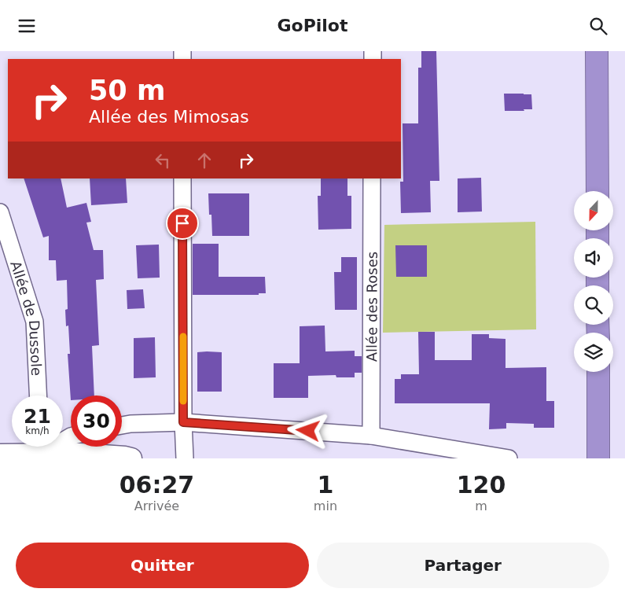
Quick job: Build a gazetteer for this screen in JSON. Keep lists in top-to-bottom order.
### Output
{
  "streets": {
    "street": ["Allée des Roses", "Allée de Dussole"]
  },
  "north": "bottom",
  "page": {
    "header": "GoPilot",
    "turn": ["50 m", "Allée des Mimosas"],
    "speed": "21 km/h",
    "limit": "30",
    "eta": [
      "06:27",
      "Arrivée",
      "1",
      "min",
      "120",
      "m"
    ],
    "buttons": ["Quitter", "Partager"]
  }
}
